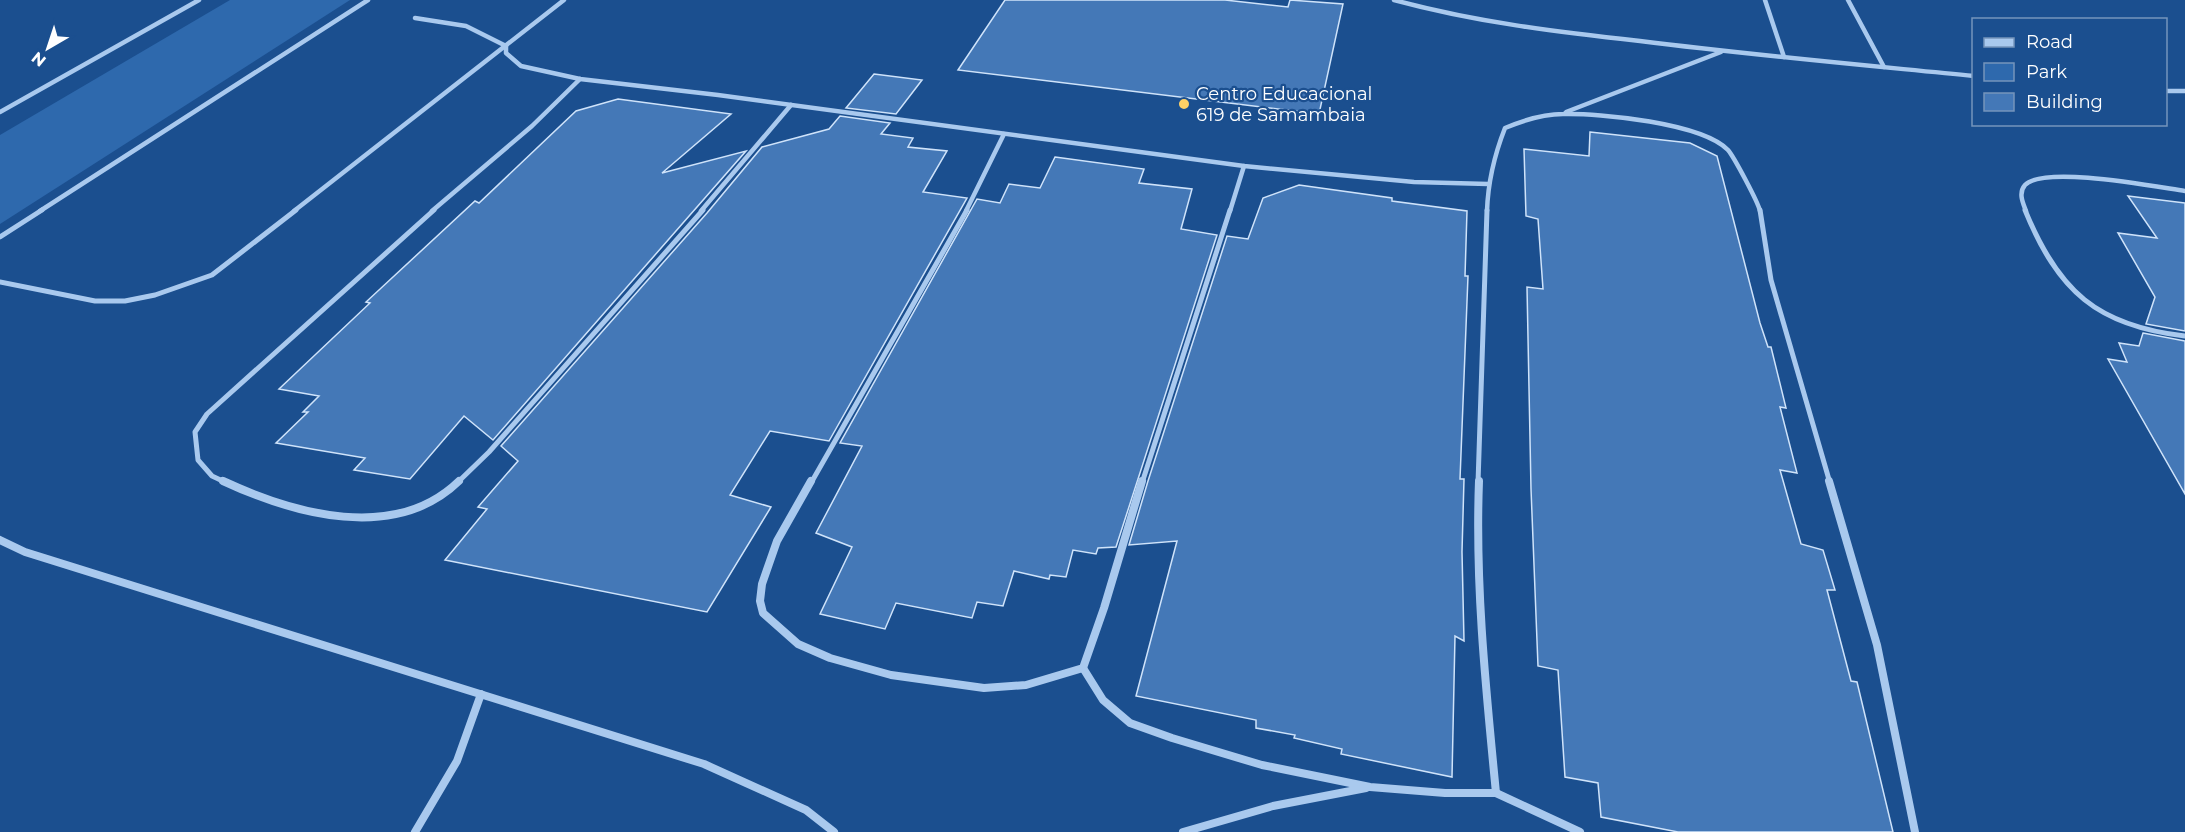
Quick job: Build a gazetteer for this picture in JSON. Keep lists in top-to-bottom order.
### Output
{
  "places": ["Centro Educacional 619 de Samambaia"],
  "legend": ["Road", "Park", "Building"],
  "north": "bottom left"
}
